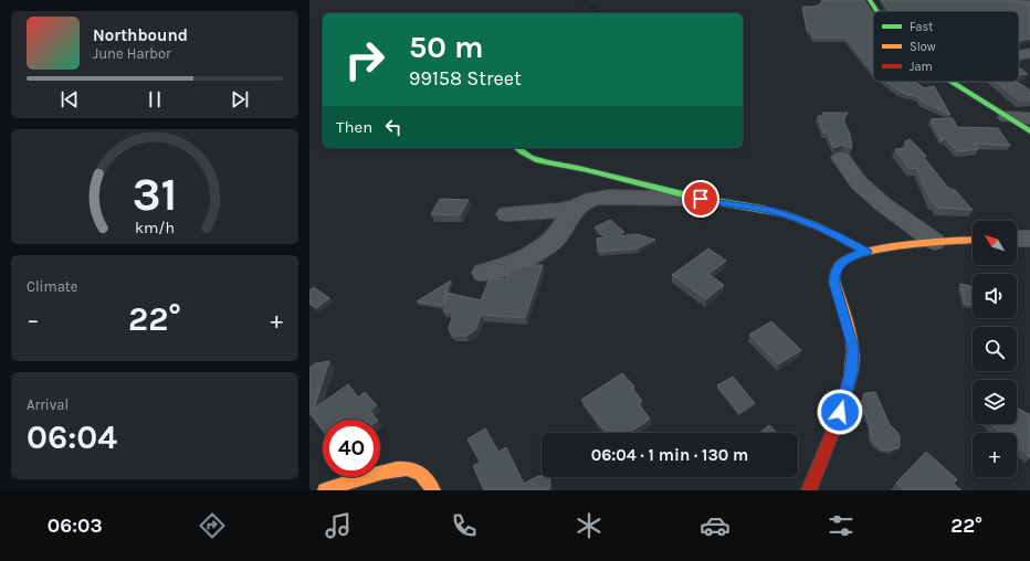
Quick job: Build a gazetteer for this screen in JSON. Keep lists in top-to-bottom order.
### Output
{
  "legend": ["Fast", "Slow", "Jam"],
  "north": "top left",
  "page": {
    "turn": ["50 m", "99158 Street"],
    "song": ["Northbound", "June Harbor"],
    "then": "Then",
    "map_buttons": "+",
    "tile": [
      "Climate",
      ["Arrival", "06:04"]
    ],
    "heat": ["−", "22°", "+"],
    "limit": "40",
    "trip": "06:04 · 1 min · 130 m",
    "tabs": ["06:03", "22°"],
    "gauge": ["31", "km/h"]
  }
}
